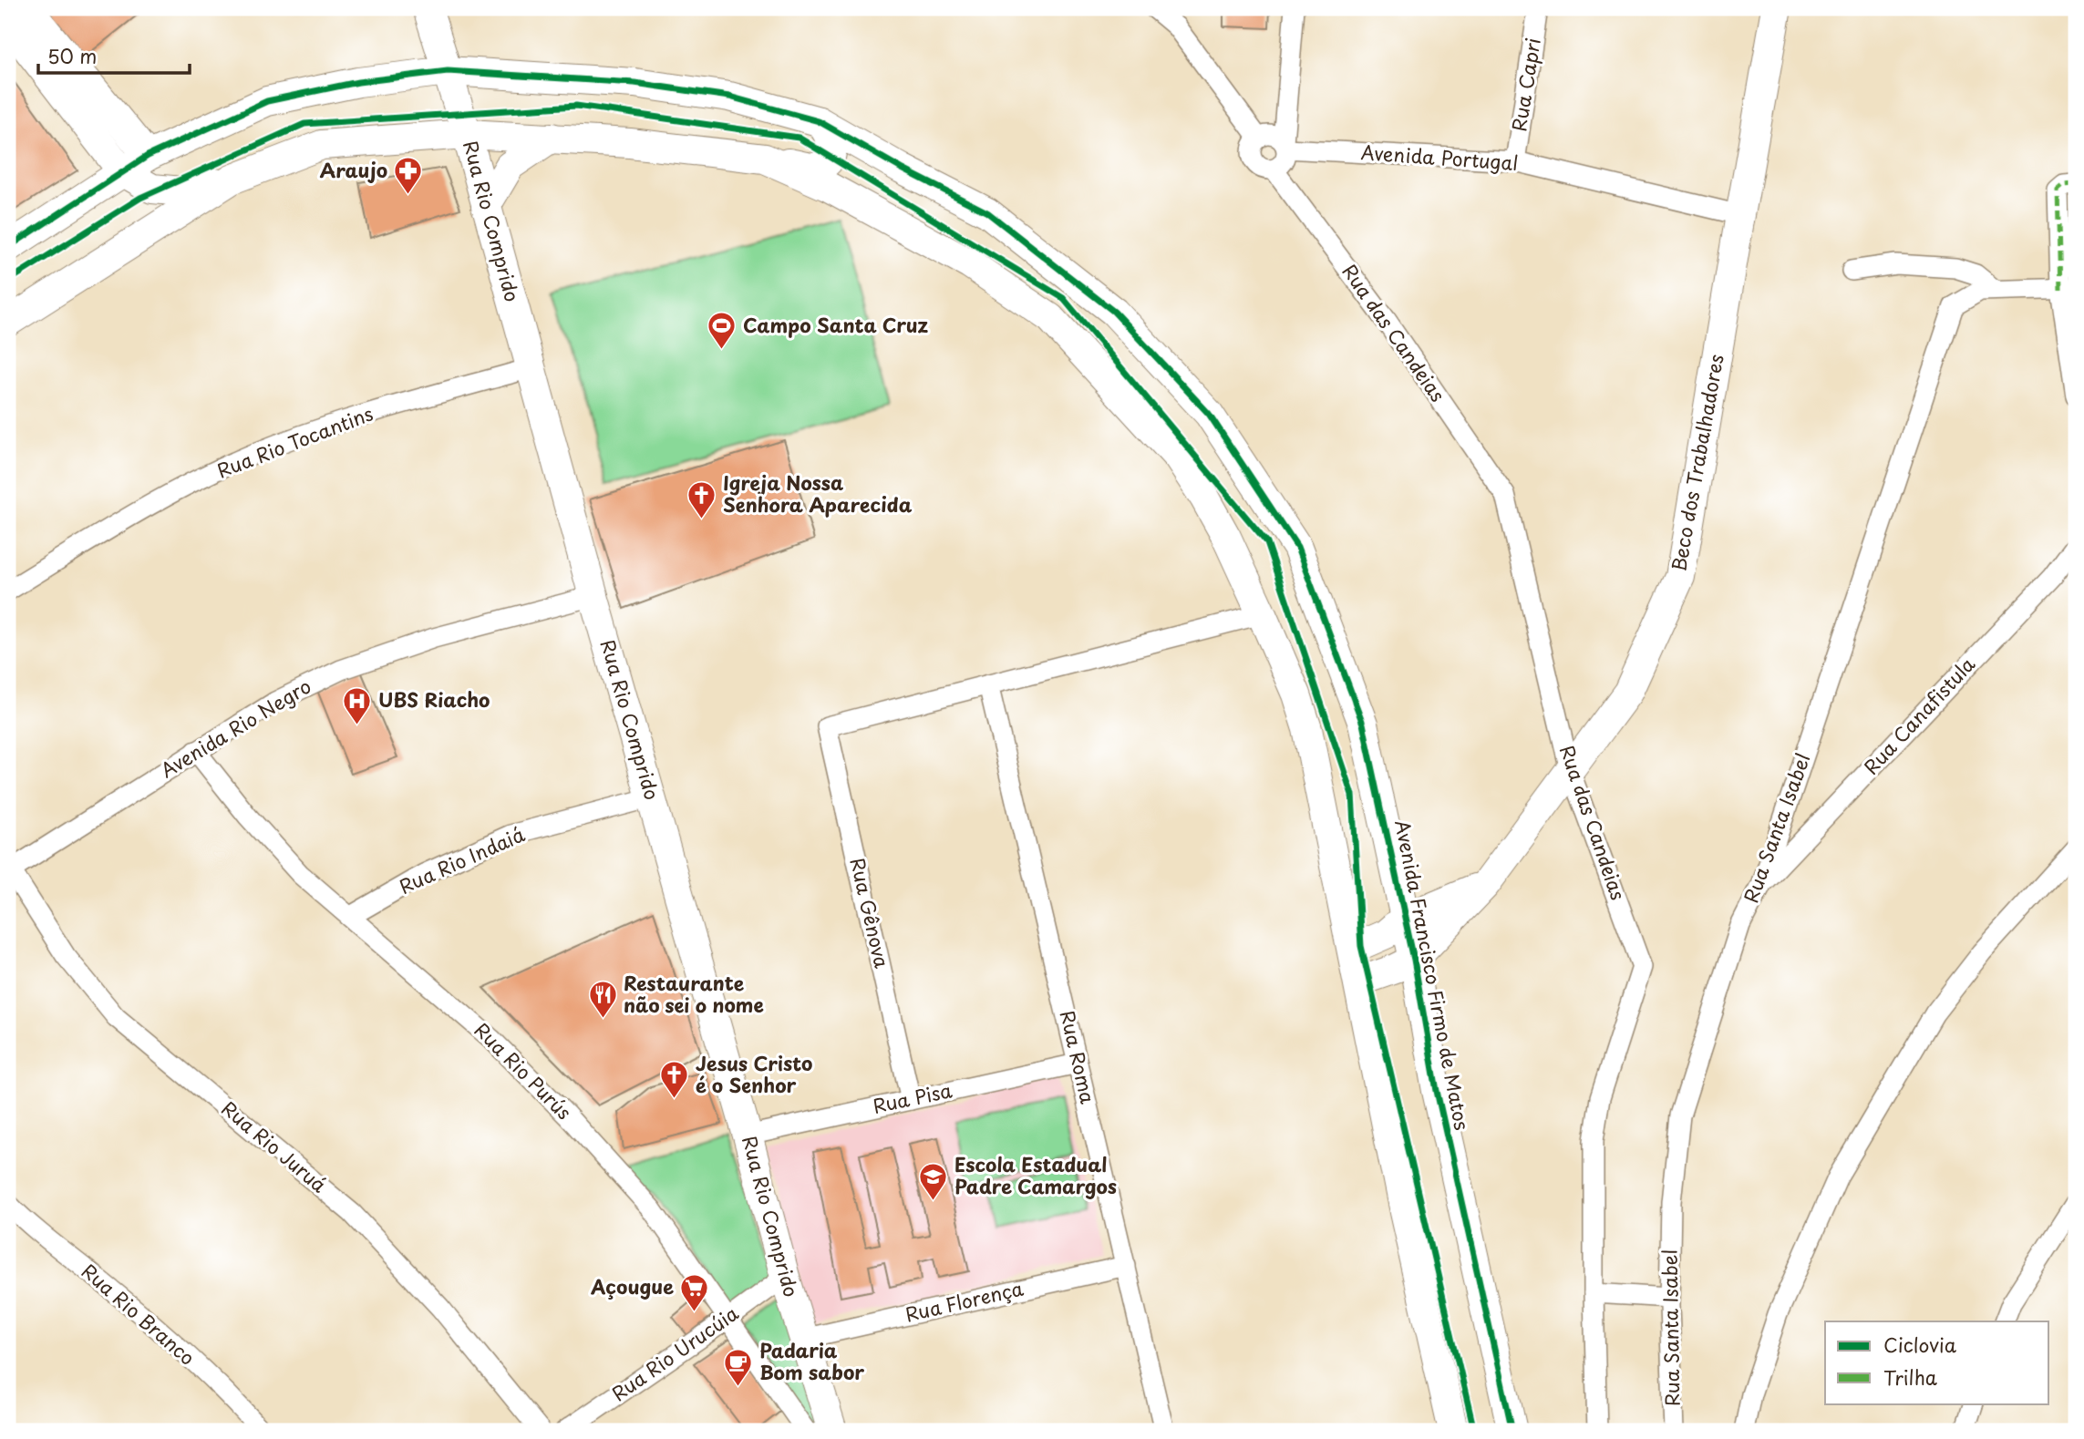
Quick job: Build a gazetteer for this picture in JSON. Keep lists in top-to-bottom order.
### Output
{
  "streets": {
    "street": [
      "Rua Capri",
      "Avenida Portugal",
      "Rua Rio Comprido",
      "Rua das Candeias",
      "Rua Rio Tocantins",
      "Beco dos Trabalhadores",
      "Rua Canafistula",
      "Avenida Rio Negro",
      "Rua Santa Isabel",
      "Rua Rio Indaiá",
      "Rua Gênova",
      "Avenida Francisco Firmo de Matos",
      "Rua Roma",
      "Rua Rio Purús",
      "Rua Pisa",
      "Rua Rio Juruá",
      "Rua Florença",
      "Rua Rio Branco",
      "Rua Rio Urucúia"
    ]
  },
  "crossings": [
    ["Rua Capri", "Avenida Portugal"],
    ["Avenida Portugal", "Rua das Candeias"],
    ["Avenida Portugal", "Beco dos Trabalhadores"],
    ["Rua Rio Comprido", "Rua Rio Tocantins"],
    ["Rua Rio Comprido", "Avenida Rio Negro"],
    ["Rua Rio Comprido", "Rua Rio Indaiá"],
    ["Rua Rio Comprido", "Avenida Francisco Firmo de Matos"],
    ["Rua Rio Comprido", "Rua Pisa"],
    ["Rua Rio Comprido", "Rua Florença"],
    ["Rua Rio Comprido", "Rua Rio Urucúia"],
    ["Rua das Candeias", "Beco dos Trabalhadores"],
    ["Beco dos Trabalhadores", "Avenida Francisco Firmo de Matos"],
    ["Rua Canafistula", "Rua Santa Isabel"],
    ["Avenida Rio Negro", "Rua Rio Purús"],
    ["Avenida Rio Negro", "Rua Rio Juruá"],
    ["Rua Rio Indaiá", "Rua Rio Purús"],
    ["Rua Gênova", "Rua Roma"],
    ["Rua Gênova", "Rua Pisa"],
    ["Rua Roma", "Rua Pisa"],
    ["Rua Roma", "Rua Florença"],
    ["Rua Rio Purús", "Rua Rio Urucúia"]
  ],
  "places": {
    "pharmacy": ["Araujo"],
    "sports": ["Campo Santa Cruz"],
    "church": ["Igreja Nossa Senhora Aparecida", "Jesus Cristo é o Senhor"],
    "hospital": ["UBS Riacho"],
    "restaurant": ["Restaurante não sei o nome"],
    "school or university": ["Escola Estadual Padre Camargos"],
    "supermarket": ["Açougue"],
    "cafe": ["Padaria Bom sabor"]
  },
  "legend": ["Ciclovia", "Trilha"],
  "scale_bar": "50 m"
}
